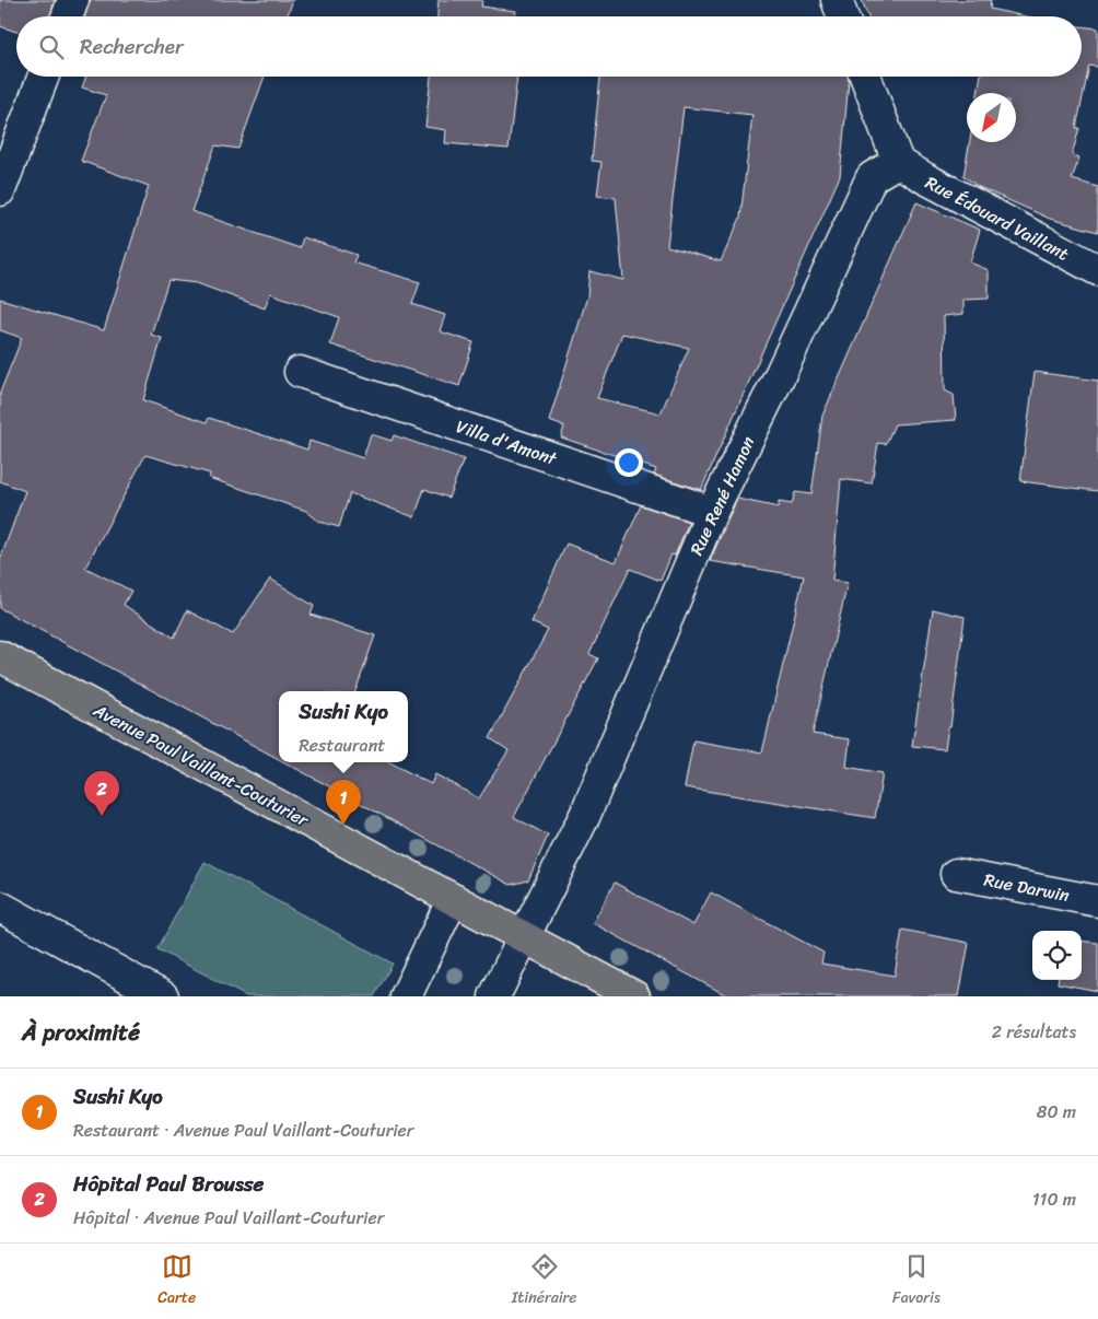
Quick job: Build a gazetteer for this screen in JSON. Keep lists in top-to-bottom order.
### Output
{
  "streets": {
    "main road": ["Avenue Paul Vaillant-Couturier"],
    "street": [
      "Rue Édouard Vaillant",
      "Villa d'Amont",
      "Rue René Hamon",
      "Rue Darwin"
    ]
  },
  "crossings": [
    ["Rue Édouard Vaillant", "Rue René Hamon"],
    ["Villa d'Amont", "Rue René Hamon"],
    ["Rue René Hamon", "Avenue Paul Vaillant-Couturier"]
  ],
  "north": "bottom left",
  "page": {
    "search": "Rechercher",
    "popup": ["Sushi Kyo", "Restaurant"],
    "pins": ["2", "1"],
    "heading": ["À proximité", "2 résultats"],
    "list": [
      {
        "mark": "1",
        "name": "Sushi Kyo",
        "note": "Restaurant · Avenue Paul Vaillant-Couturier",
        "value": "80 m"
      },
      {
        "mark": "2",
        "name": "Hôpital Paul Brousse",
        "note": "Hôpital · Avenue Paul Vaillant-Couturier",
        "value": "110 m"
      }
    ],
    "nav": ["Carte", "Itinéraire", "Favoris"]
  }
}
